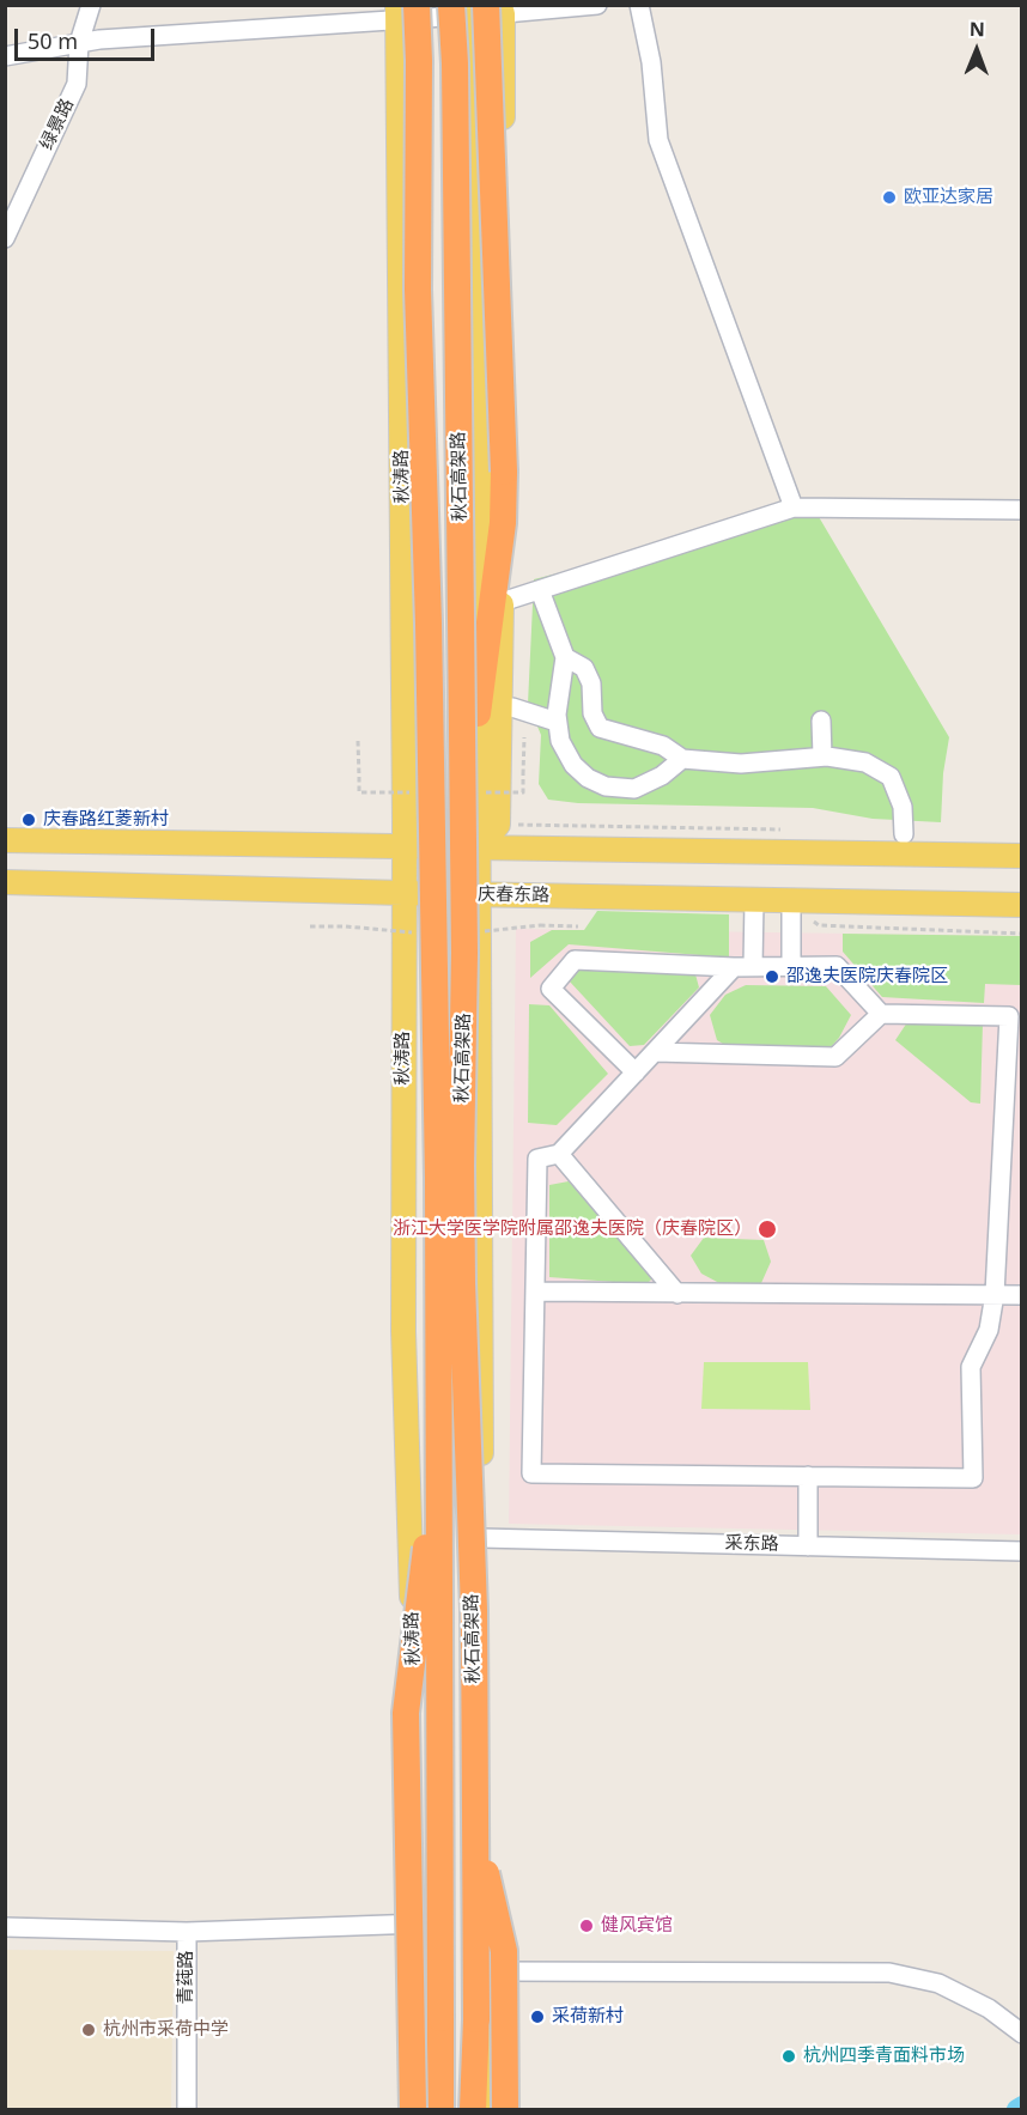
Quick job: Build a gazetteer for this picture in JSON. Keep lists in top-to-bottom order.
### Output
{
  "streets": {
    "highway": ["秋石高架路"],
    "main road": ["秋涛路", "庆春东路"],
    "street": ["绿景路", "采东路", "青莼路"]
  },
  "crossings": [
    ["秋涛路", "秋石高架路"],
    ["秋涛路", "庆春东路"]
  ],
  "places": [
    "欧亚达家居",
    "庆春路红菱新村",
    "邵逸夫医院庆春院区",
    "浙江大学医学院附属邵逸夫医院（庆春院区）",
    "健风宾馆",
    "采荷新村",
    "杭州市采荷中学",
    "杭州四季青面料市场"
  ],
  "scale_bar": "50 m",
  "north": "top"
}
